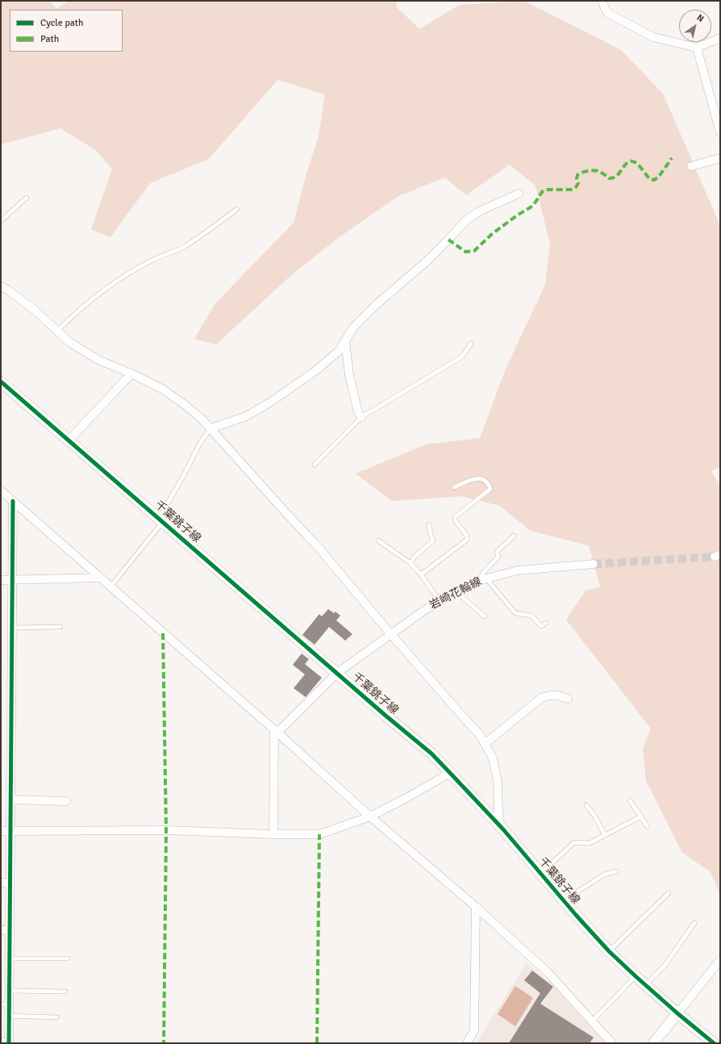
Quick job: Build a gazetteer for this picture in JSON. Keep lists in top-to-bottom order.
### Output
{
  "streets": {
    "street": ["千葉銚子線", "岩崎花輪線"]
  },
  "crossings": [
    ["千葉銚子線", "岩崎花輪線"]
  ],
  "legend": ["Cycle path", "Path"],
  "north": "top right"
}
